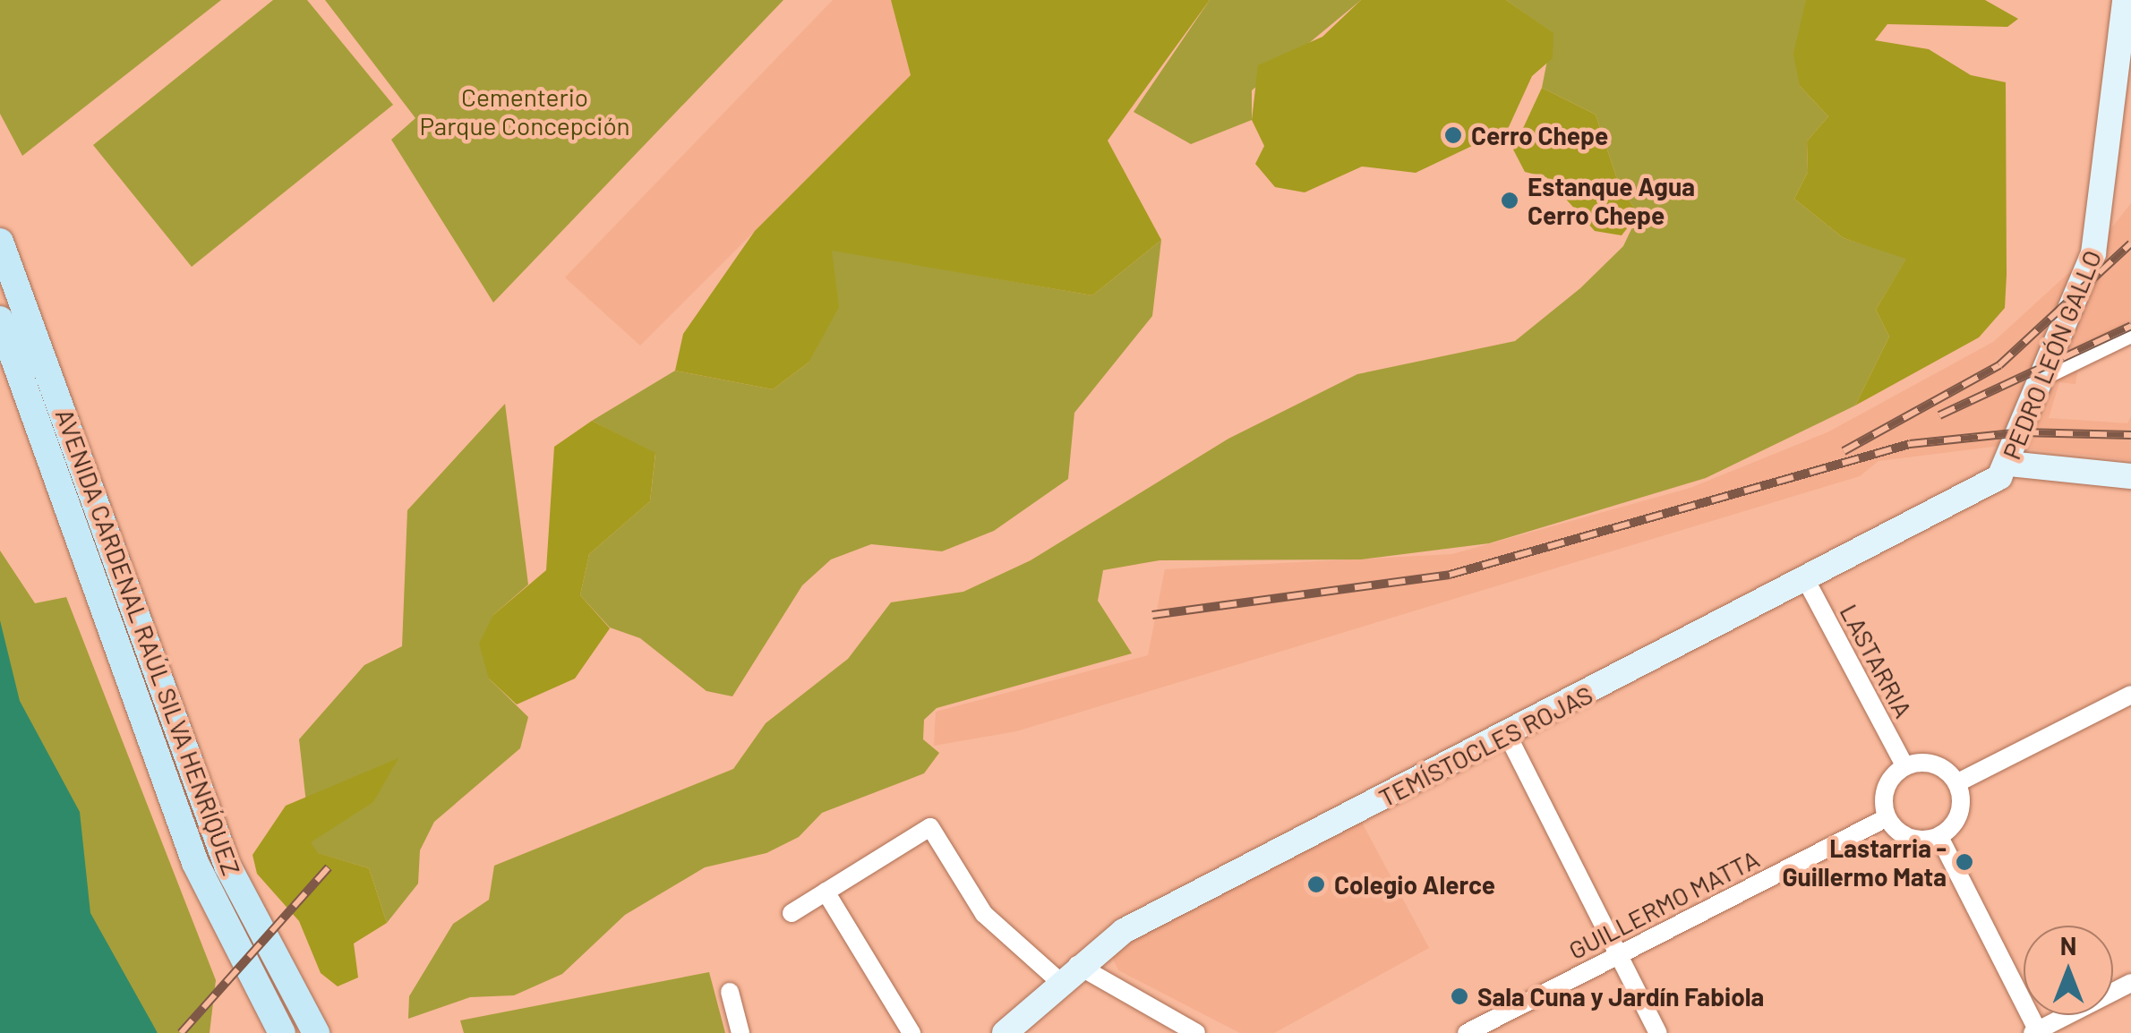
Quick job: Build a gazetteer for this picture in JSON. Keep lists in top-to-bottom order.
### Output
{
  "streets": {
    "main road": ["AVENIDA CARDENAL RAÚL SILVA HENRÍQUEZ"],
    "street": [
      "PEDRO LEÓN GALLO",
      "LASTARRIA",
      "TEMÍSTOCLES ROJAS",
      "GUILLERMO MATTA"
    ]
  },
  "crossings": [
    ["PEDRO LEÓN GALLO", "TEMÍSTOCLES ROJAS"],
    ["LASTARRIA", "TEMÍSTOCLES ROJAS"]
  ],
  "parks": ["Cementerio Parque Concepción"],
  "places": [
    "Cerro Chepe",
    "Estanque Agua Cerro Chepe",
    "Lastarria - Guillermo Mata",
    "Colegio Alerce",
    "Sala Cuna y Jardín Fabiola"
  ],
  "north": "top"
}
